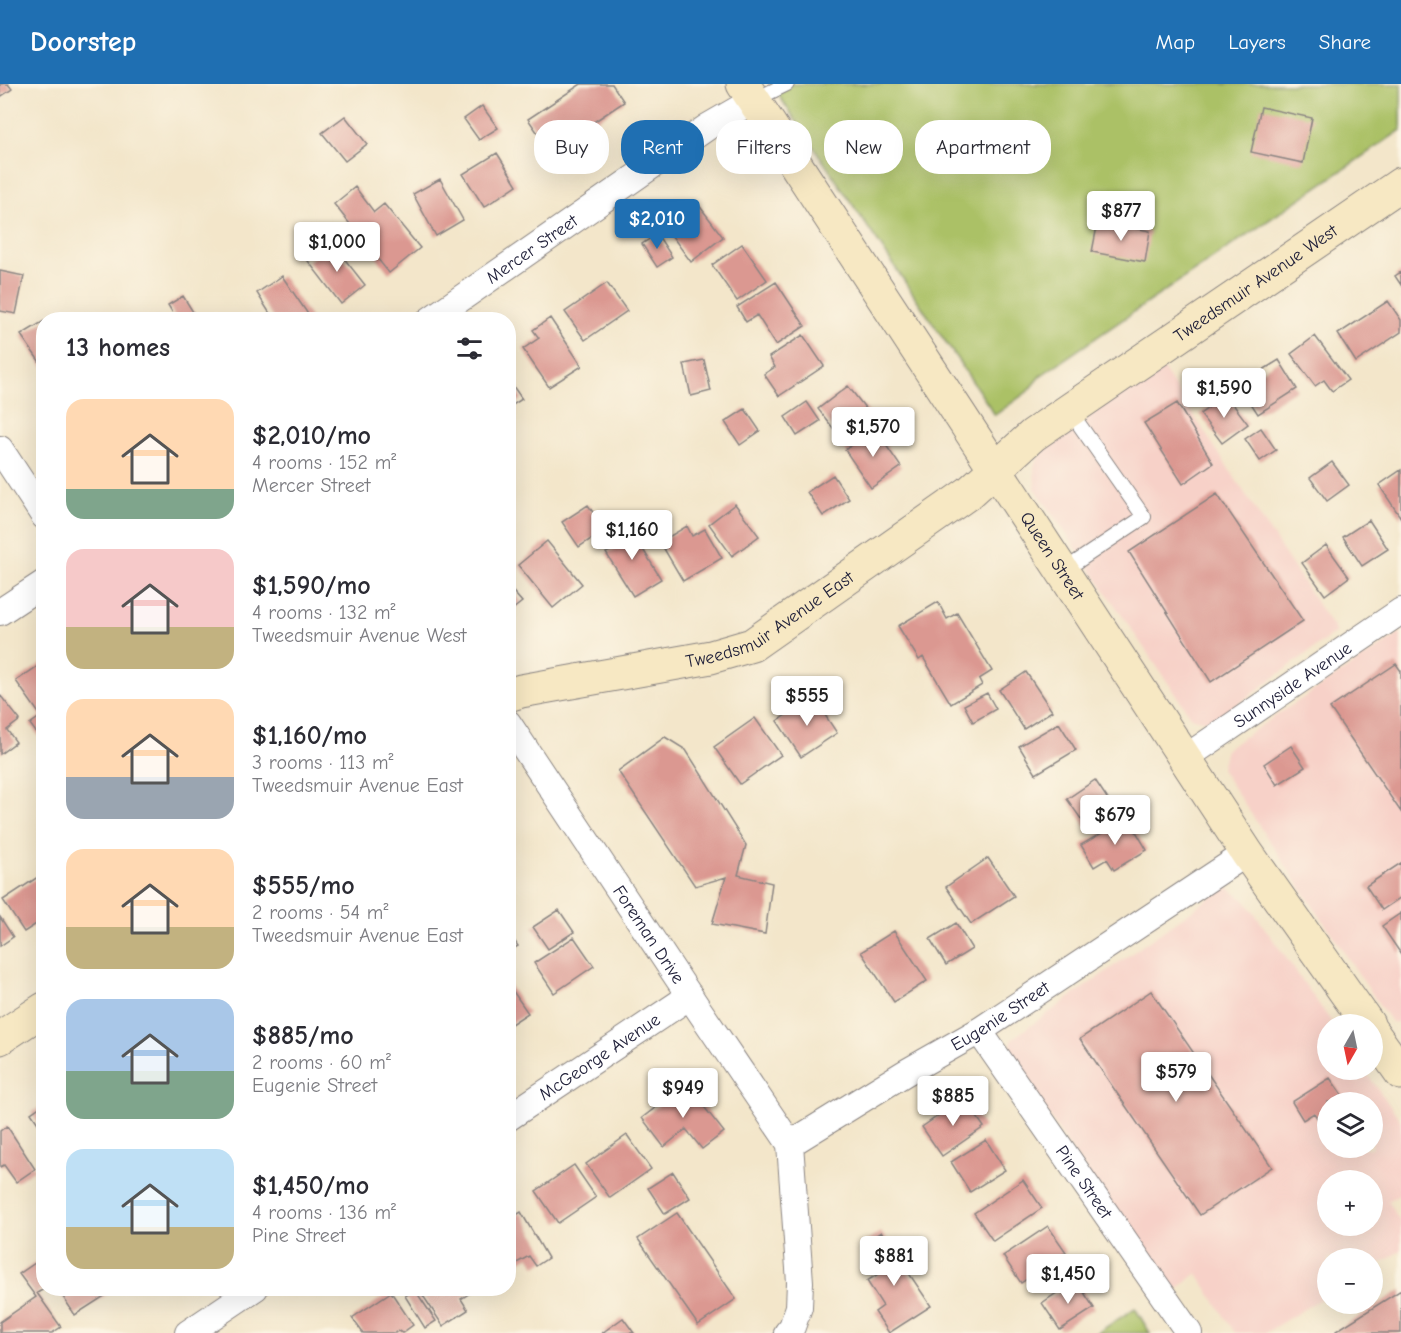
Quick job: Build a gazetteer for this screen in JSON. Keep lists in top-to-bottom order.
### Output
{
  "streets": {
    "main road": ["Tweedsmuir Avenue West", "Queen Street", "Tweedsmuir Avenue East"],
    "street": [
      "Mercer Street",
      "Sunnyside Avenue",
      "Foreman Drive",
      "Eugenie Street",
      "McGeorge Avenue",
      "Pine Street"
    ]
  },
  "crossings": [
    ["Mercer Street", "Queen Street"],
    ["Tweedsmuir Avenue West", "Queen Street"],
    ["Tweedsmuir Avenue West", "Tweedsmuir Avenue East"],
    ["Queen Street", "Tweedsmuir Avenue East"],
    ["Queen Street", "Sunnyside Avenue"],
    ["Queen Street", "Eugenie Street"],
    ["Foreman Drive", "Eugenie Street"],
    ["Foreman Drive", "McGeorge Avenue"],
    ["Eugenie Street", "Pine Street"]
  ],
  "north": "bottom",
  "page": {
    "header": "Doorstep",
    "nav": ["Map", "Layers", "Share"],
    "chip": [
      "Buy",
      "Rent",
      "Filters",
      "New",
      "Apartment"
    ],
    "price": [
      "$877",
      "$2,010",
      "$1,000",
      "$1,590",
      "$1,570",
      "$1,160",
      "$555",
      "$679",
      "$579",
      "$949",
      "$885",
      "$881",
      "$1,450"
    ],
    "heading": "13 homes",
    "list": [
      {
        "name": "$2,010/mo",
        "note": "4 rooms · 152 m² · Mercer Street"
      },
      {
        "name": "$1,590/mo",
        "note": "4 rooms · 132 m² · Tweedsmuir Avenue West"
      },
      {
        "name": "$1,160/mo",
        "note": "3 rooms · 113 m² · Tweedsmuir Avenue East"
      },
      {
        "name": "$555/mo",
        "note": "2 rooms · 54 m² · Tweedsmuir Avenue East"
      },
      {
        "name": "$885/mo",
        "note": "2 rooms · 60 m² · Eugenie Street"
      },
      {
        "name": "$1,450/mo",
        "note": "4 rooms · 136 m² · Pine Street"
      }
    ],
    "map_buttons": ["+", "−"]
  }
}
